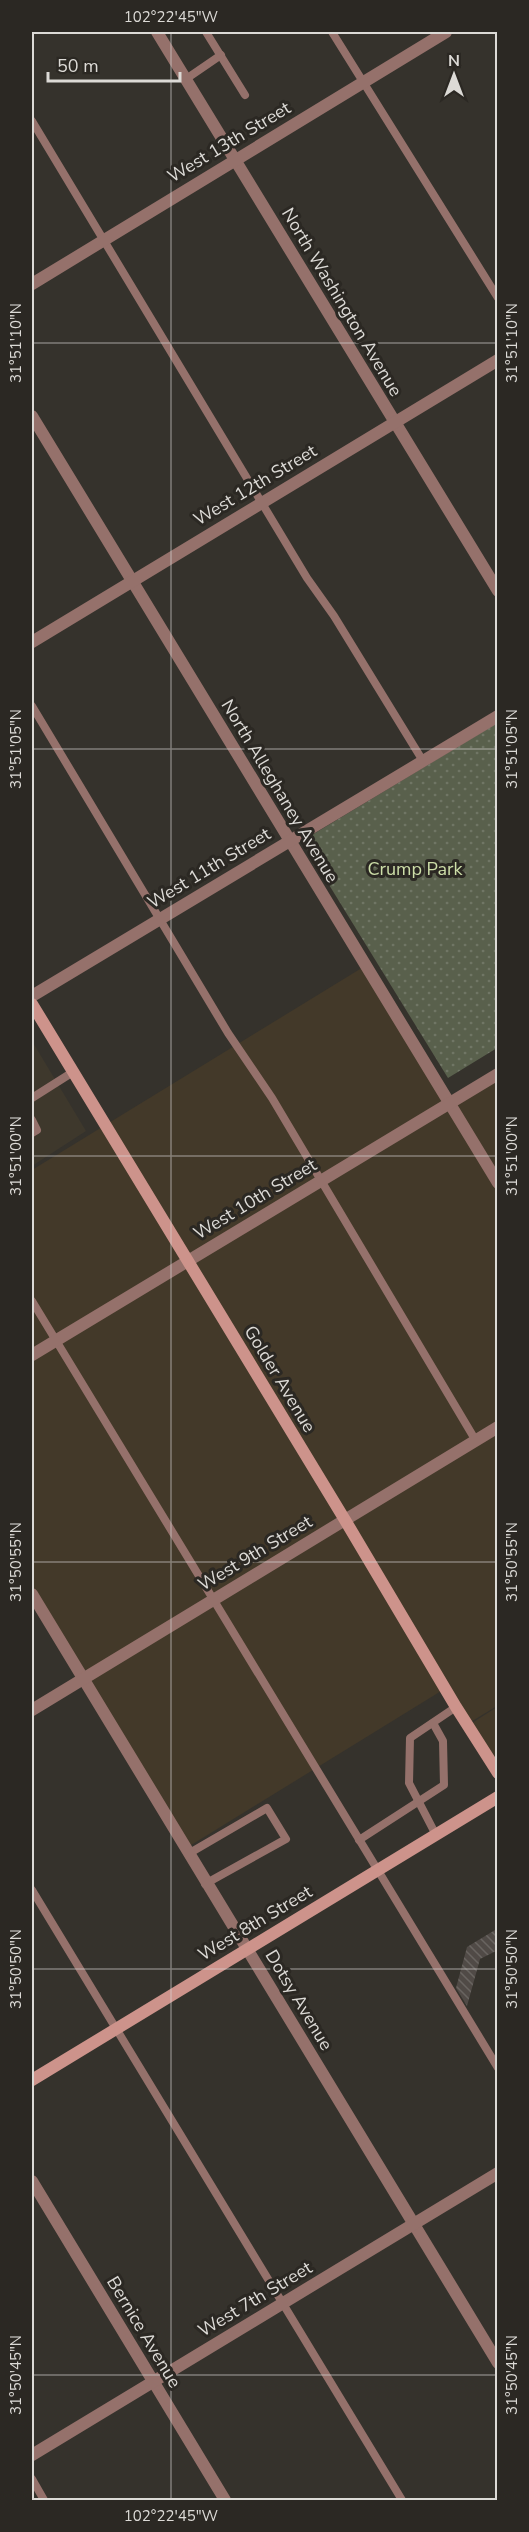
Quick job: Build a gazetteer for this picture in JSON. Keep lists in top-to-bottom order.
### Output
{
  "streets": {
    "main road": ["Golder Avenue", "West 8th Street"],
    "street": [
      "West 13th Street",
      "North Washington Avenue",
      "West 12th Street",
      "North Alleghaney Avenue",
      "West 11th Street",
      "West 10th Street",
      "West 9th Street",
      "Dotsy Avenue",
      "West 7th Street",
      "Bernice Avenue"
    ]
  },
  "crossings": [
    ["West 13th Street", "North Washington Avenue"],
    ["North Washington Avenue", "West 12th Street"],
    ["West 12th Street", "North Alleghaney Avenue"],
    ["North Alleghaney Avenue", "West 11th Street"],
    ["North Alleghaney Avenue", "West 10th Street"],
    ["West 10th Street", "Golder Avenue"],
    ["Golder Avenue", "West 9th Street"],
    ["West 9th Street", "Dotsy Avenue"],
    ["West 8th Street", "Dotsy Avenue"],
    ["Dotsy Avenue", "West 7th Street"],
    ["West 7th Street", "Bernice Avenue"]
  ],
  "parks": ["Crump Park"],
  "scale_bar": "50 m",
  "north": "top",
  "coordinates": [
    "102°22'45\"W",
    "31°51'10\"N",
    "31°51'05\"N",
    "31°51'00\"N",
    "31°50'55\"N",
    "31°50'50\"N",
    "31°50'45\"N"
  ]
}
